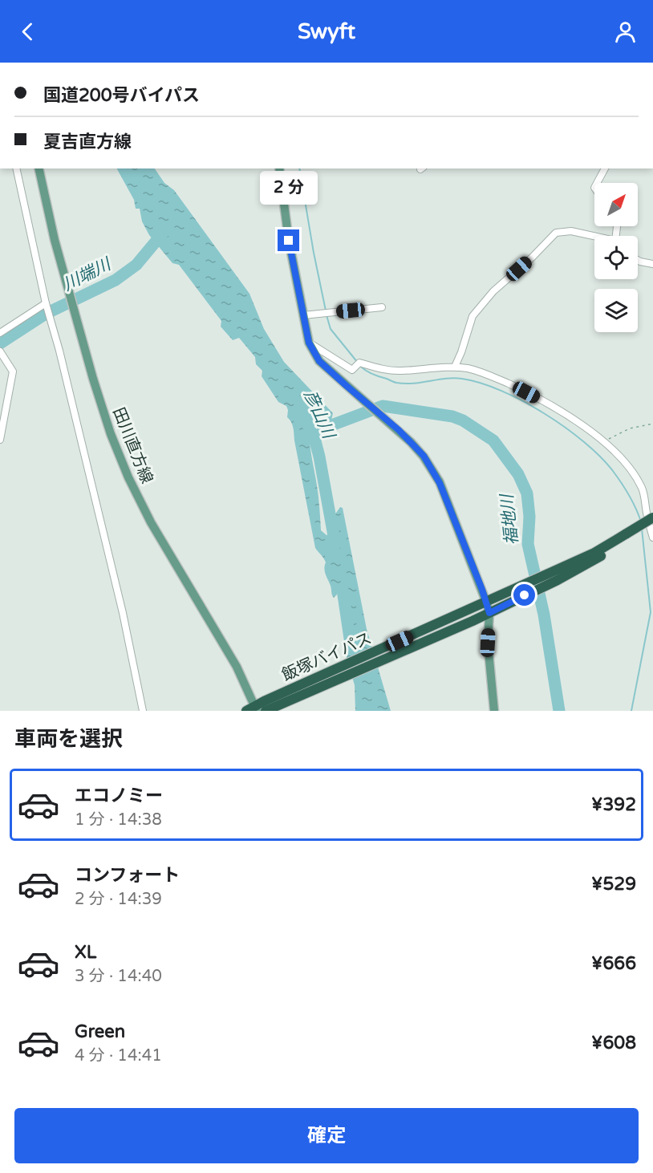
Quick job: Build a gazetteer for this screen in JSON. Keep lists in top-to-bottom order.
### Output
{
  "streets": {
    "highway": ["飯塚バイパス"],
    "main road": ["田川直方線"]
  },
  "crossings": [
    ["田川直方線", "飯塚バイパス"]
  ],
  "water": ["川端川", "彦山川", "福地川"],
  "north": "top right",
  "page": {
    "header": "Swyft",
    "banner": ["国道200号バイパス", "夏吉直方線"],
    "bubble": "2 分",
    "heading": "車両を選択",
    "list": [
      {
        "name": "エコノミー",
        "note": "1 分 · 14:38",
        "value": "¥392"
      },
      {
        "name": "コンフォート",
        "note": "2 分 · 14:39",
        "value": "¥529"
      },
      {
        "name": "XL",
        "note": "3 分 · 14:40",
        "value": "¥666"
      },
      {
        "name": "Green",
        "note": "4 分 · 14:41",
        "value": "¥608"
      }
    ],
    "buttons": "確定"
  }
}
